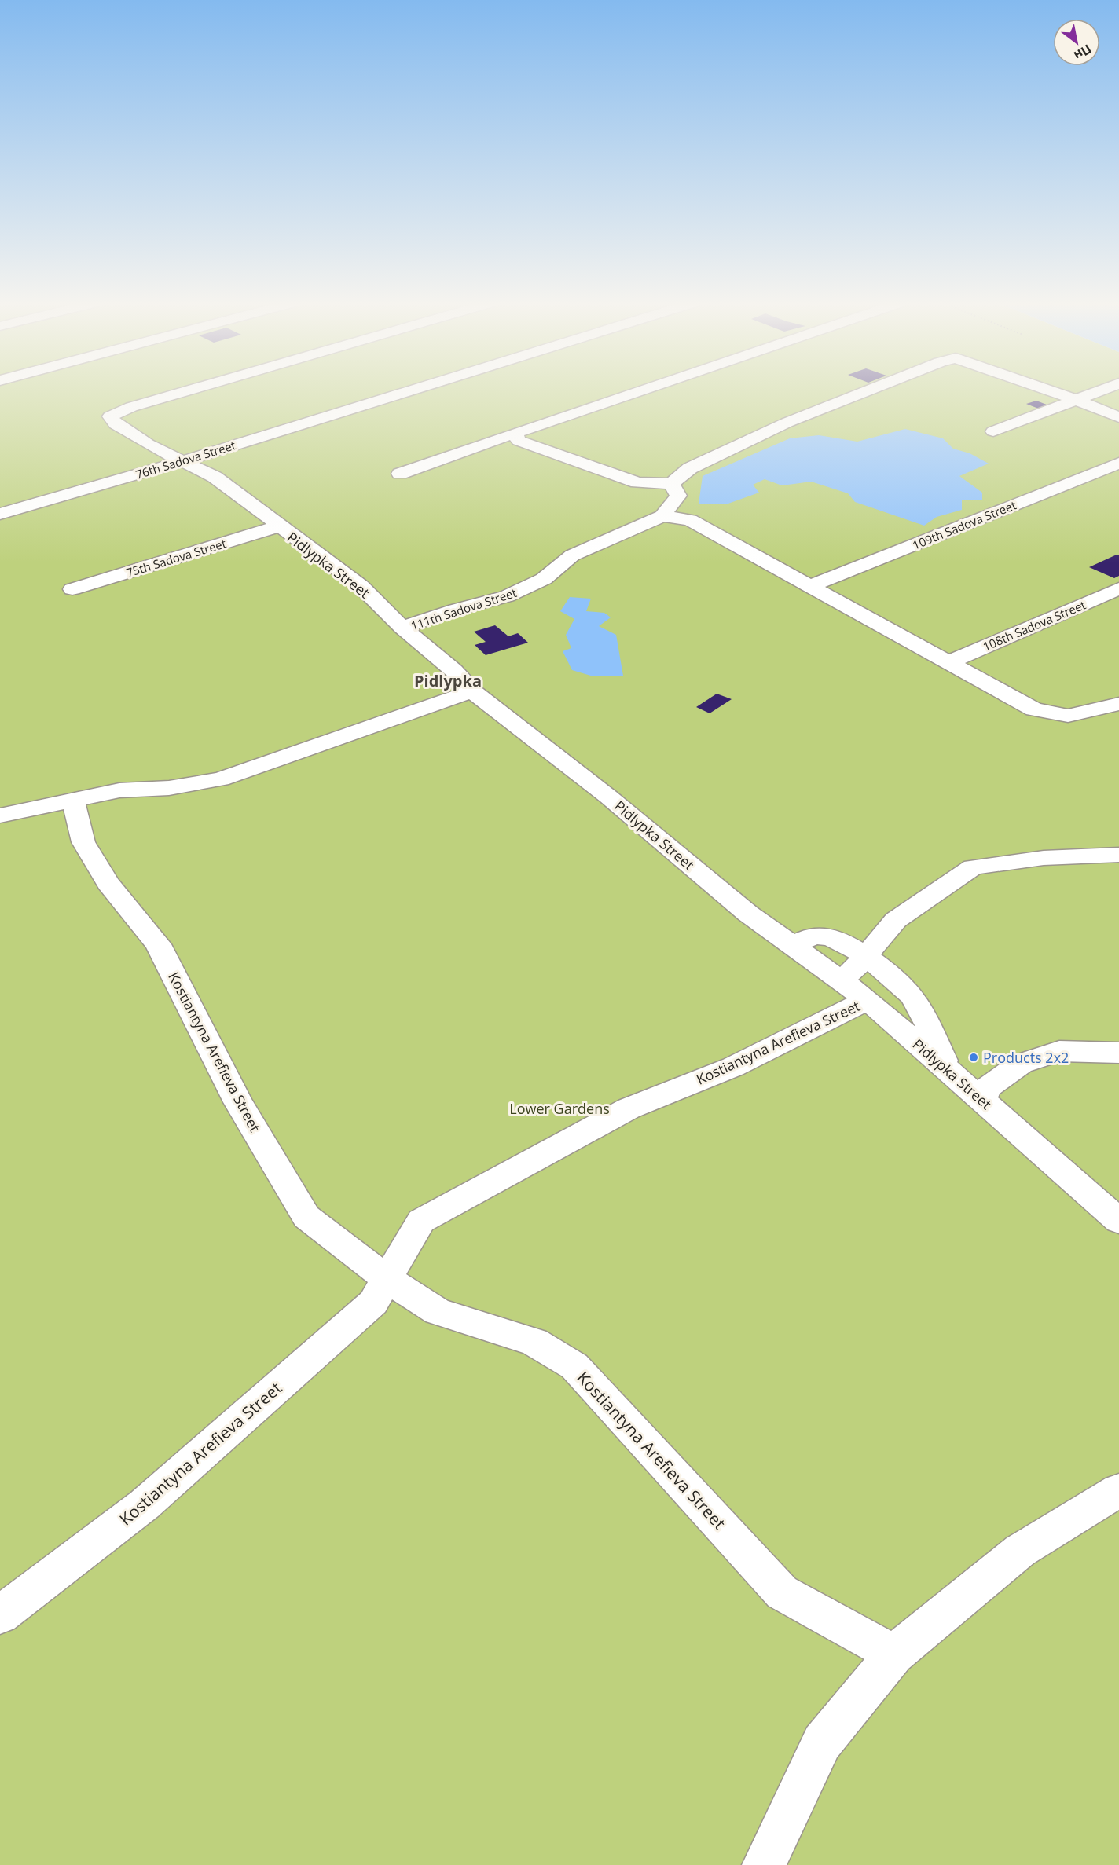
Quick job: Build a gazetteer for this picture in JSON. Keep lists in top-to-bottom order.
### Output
{
  "streets": {
    "street": [
      "76th Sadova Street",
      "109th Sadova Street",
      "75th Sadova Street",
      "Pidlypka Street",
      "111th Sadova Street",
      "108th Sadova Street",
      "Kostiantyna Arefieva Street"
    ]
  },
  "crossings": [
    ["76th Sadova Street", "Pidlypka Street"],
    ["75th Sadova Street", "Pidlypka Street"],
    ["Pidlypka Street", "111th Sadova Street"],
    ["Pidlypka Street", "Kostiantyna Arefieva Street"]
  ],
  "districts": ["Pidlypka"],
  "parks": ["Lower Gardens"],
  "places": ["Products 2x2"],
  "north": "bottom right"
}
